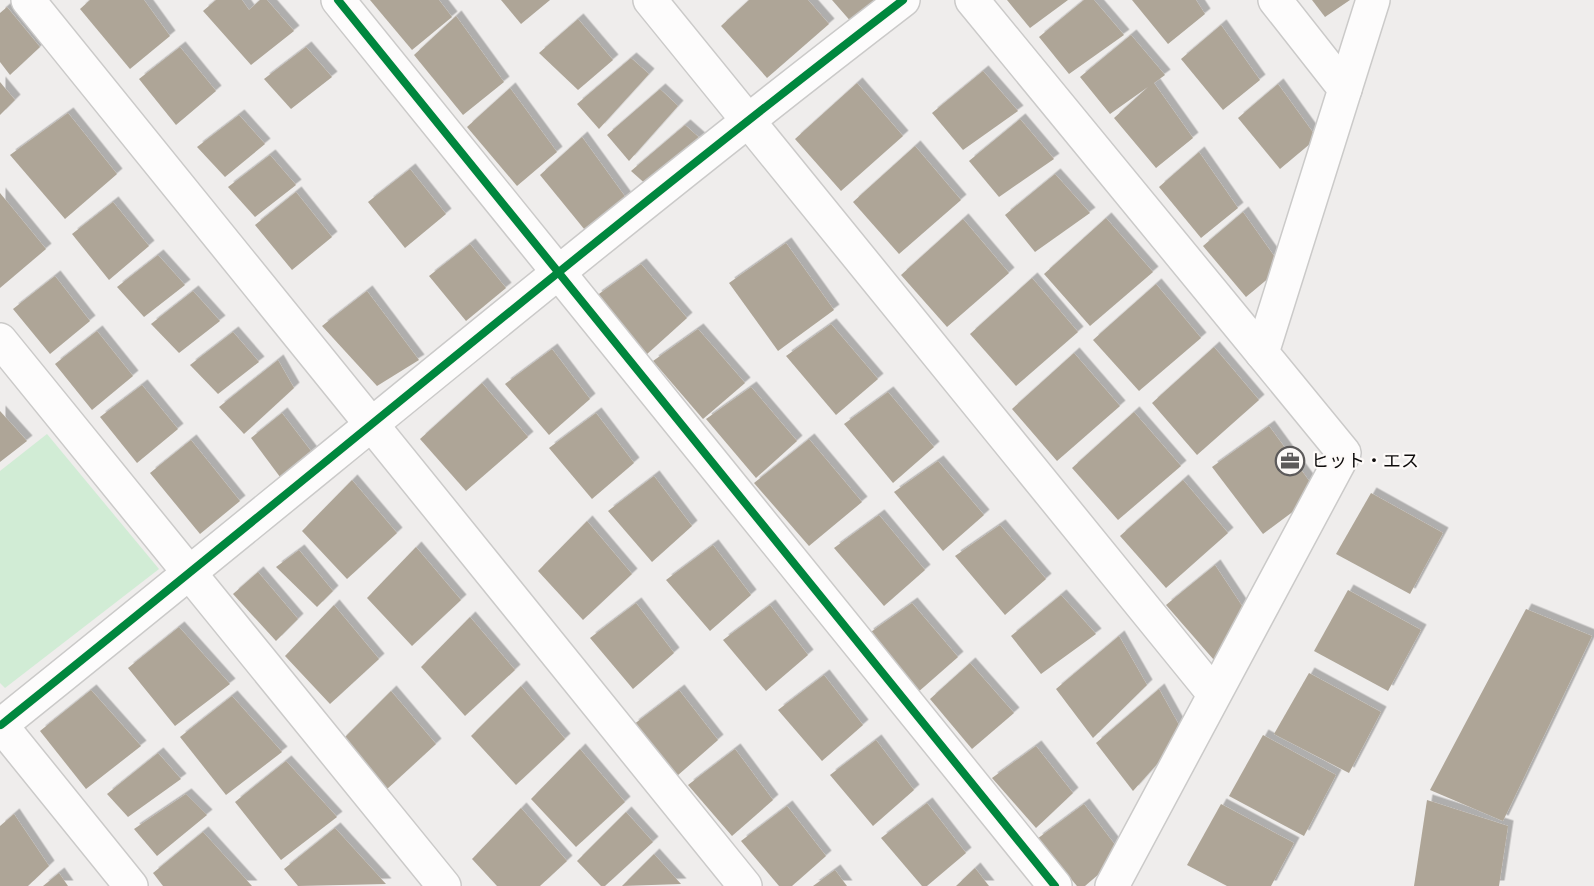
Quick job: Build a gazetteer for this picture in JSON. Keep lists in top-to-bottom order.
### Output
{
  "places": {
    "office": ["ヒット・エス"]
  }
}
